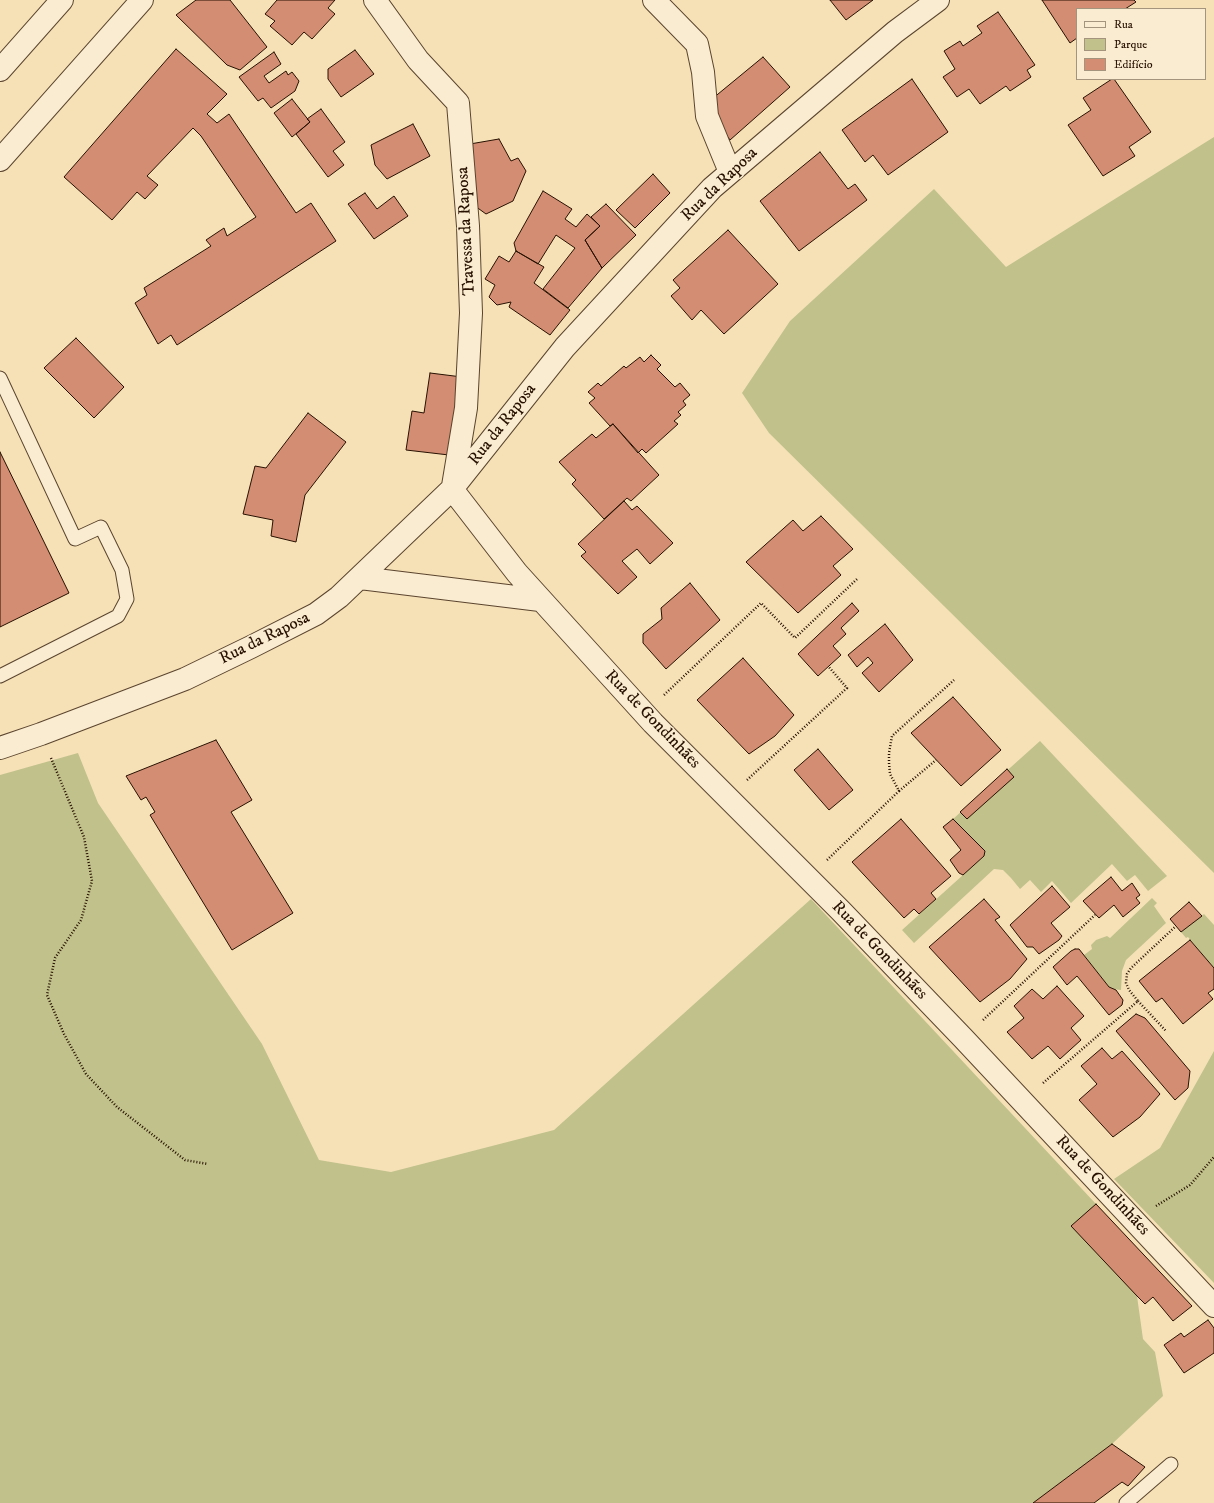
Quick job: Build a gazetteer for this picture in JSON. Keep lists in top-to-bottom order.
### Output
{
  "streets": {
    "street": ["Rua da Raposa", "Travessa da Raposa", "Rua de Gondinhães"]
  },
  "crossings": [
    ["Rua da Raposa", "Travessa da Raposa"],
    ["Rua da Raposa", "Rua de Gondinhães"],
    ["Travessa da Raposa", "Rua de Gondinhães"]
  ],
  "legend": ["Rua", "Parque", "Edifício"]
}
